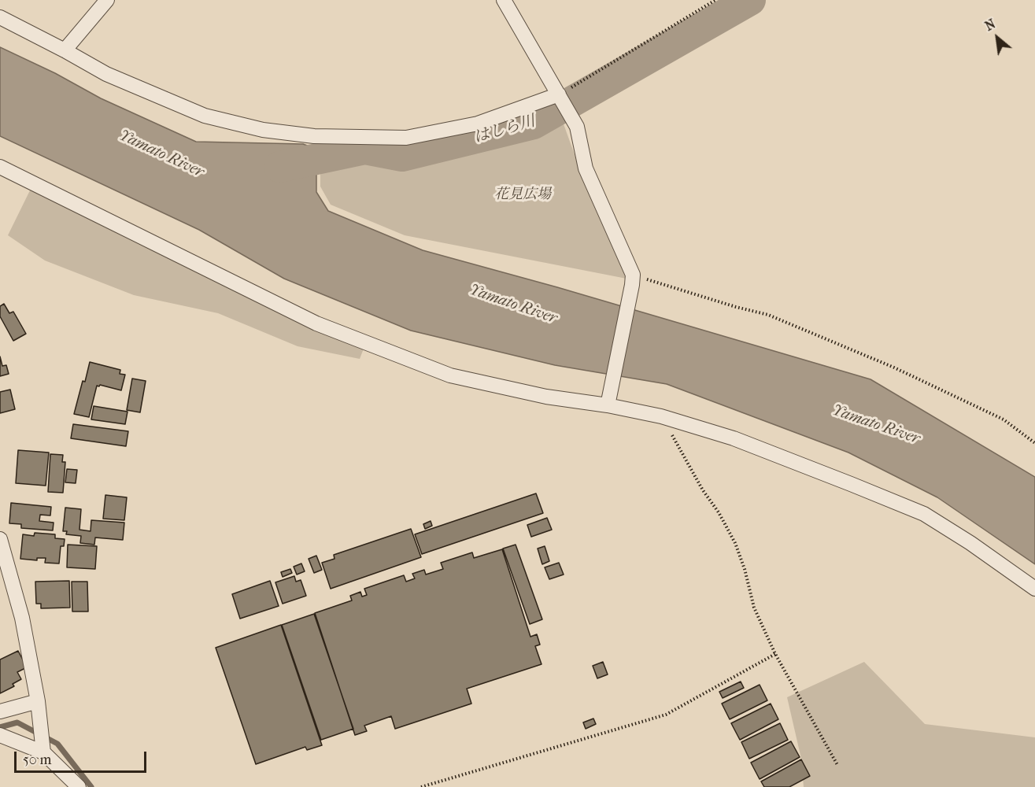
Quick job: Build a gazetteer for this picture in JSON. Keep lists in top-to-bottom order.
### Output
{
  "water": ["はしら川", "Yamato River"],
  "parks": ["花見広場"],
  "scale_bar": "50 m",
  "north": "top left"
}
